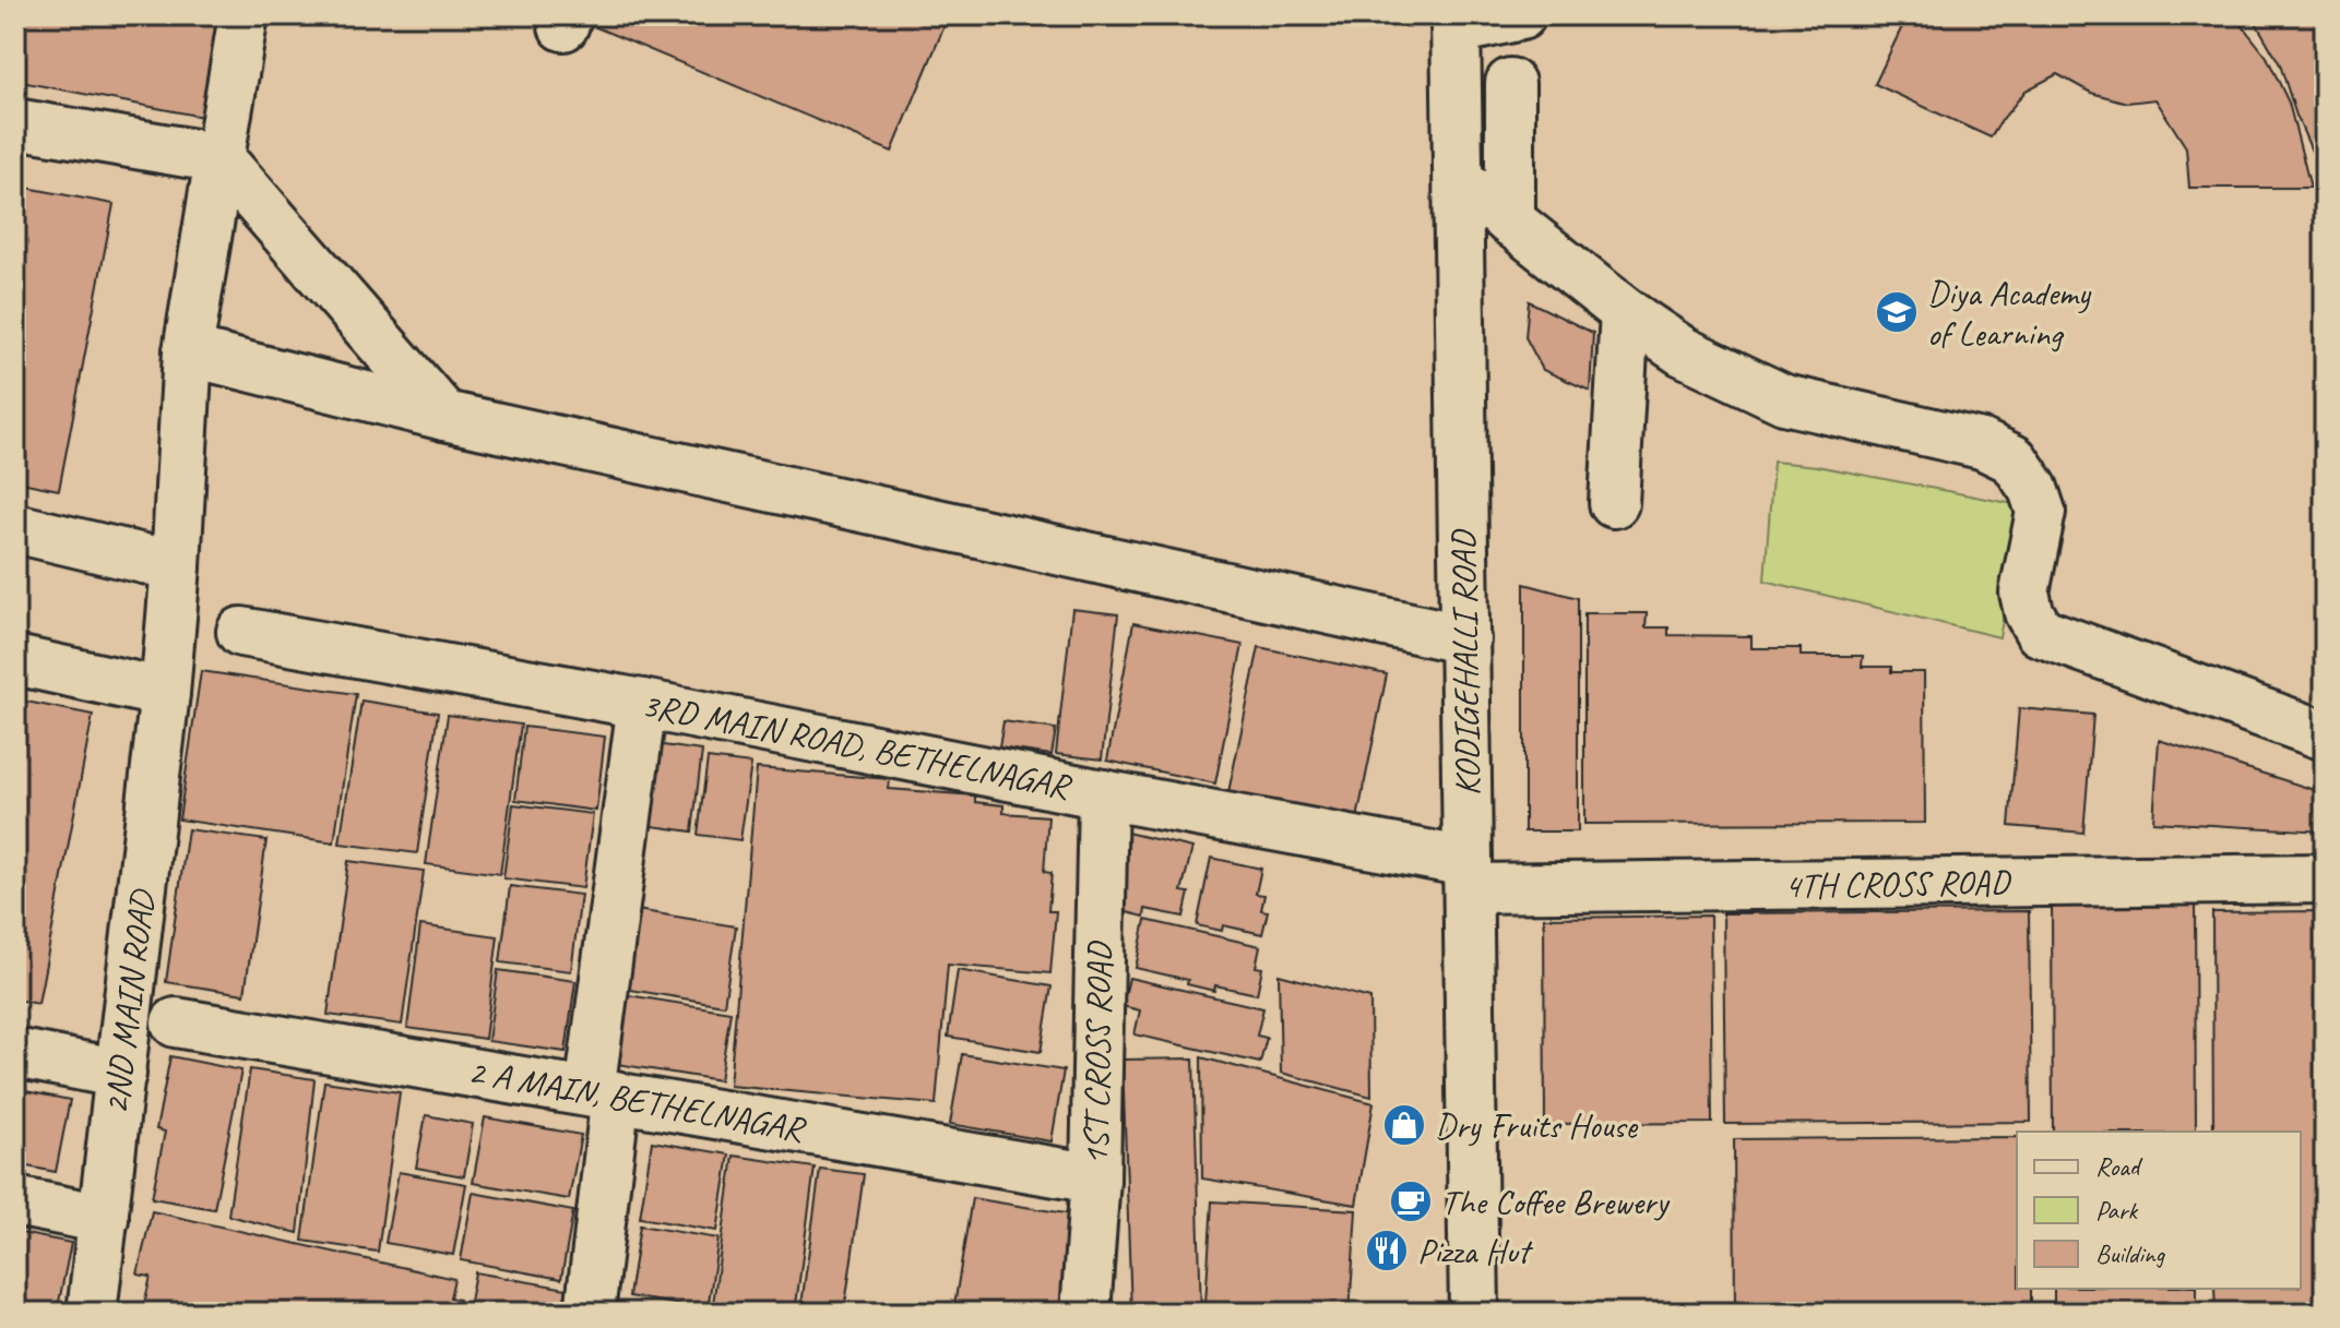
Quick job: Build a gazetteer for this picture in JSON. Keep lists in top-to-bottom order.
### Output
{
  "streets": {
    "street": [
      "KODIGEHALLI ROAD",
      "3RD MAIN ROAD, BETHELNAGAR",
      "4TH CROSS ROAD",
      "2ND MAIN ROAD",
      "1ST CROSS ROAD",
      "2 A MAIN, BETHELNAGAR"
    ]
  },
  "crossings": [
    ["KODIGEHALLI ROAD", "3RD MAIN ROAD, BETHELNAGAR"],
    ["KODIGEHALLI ROAD", "4TH CROSS ROAD"],
    ["3RD MAIN ROAD, BETHELNAGAR", "4TH CROSS ROAD"],
    ["3RD MAIN ROAD, BETHELNAGAR", "1ST CROSS ROAD"],
    ["1ST CROSS ROAD", "2 A MAIN, BETHELNAGAR"]
  ],
  "places": {
    "school or university": ["Diya Academy of Learning"],
    "shop": ["Dry Fruits House"],
    "cafe": ["The Coffee Brewery"],
    "restaurant": ["Pizza Hut"]
  },
  "legend": ["Road", "Park", "Building"]
}
